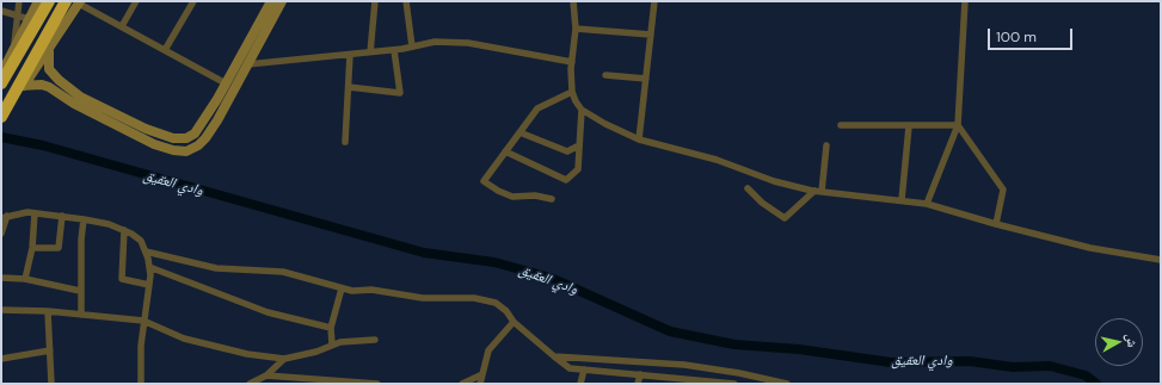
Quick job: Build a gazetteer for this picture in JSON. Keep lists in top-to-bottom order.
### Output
{
  "water": ["وادي العقيق"],
  "scale_bar": "100 m",
  "north": "right"
}
